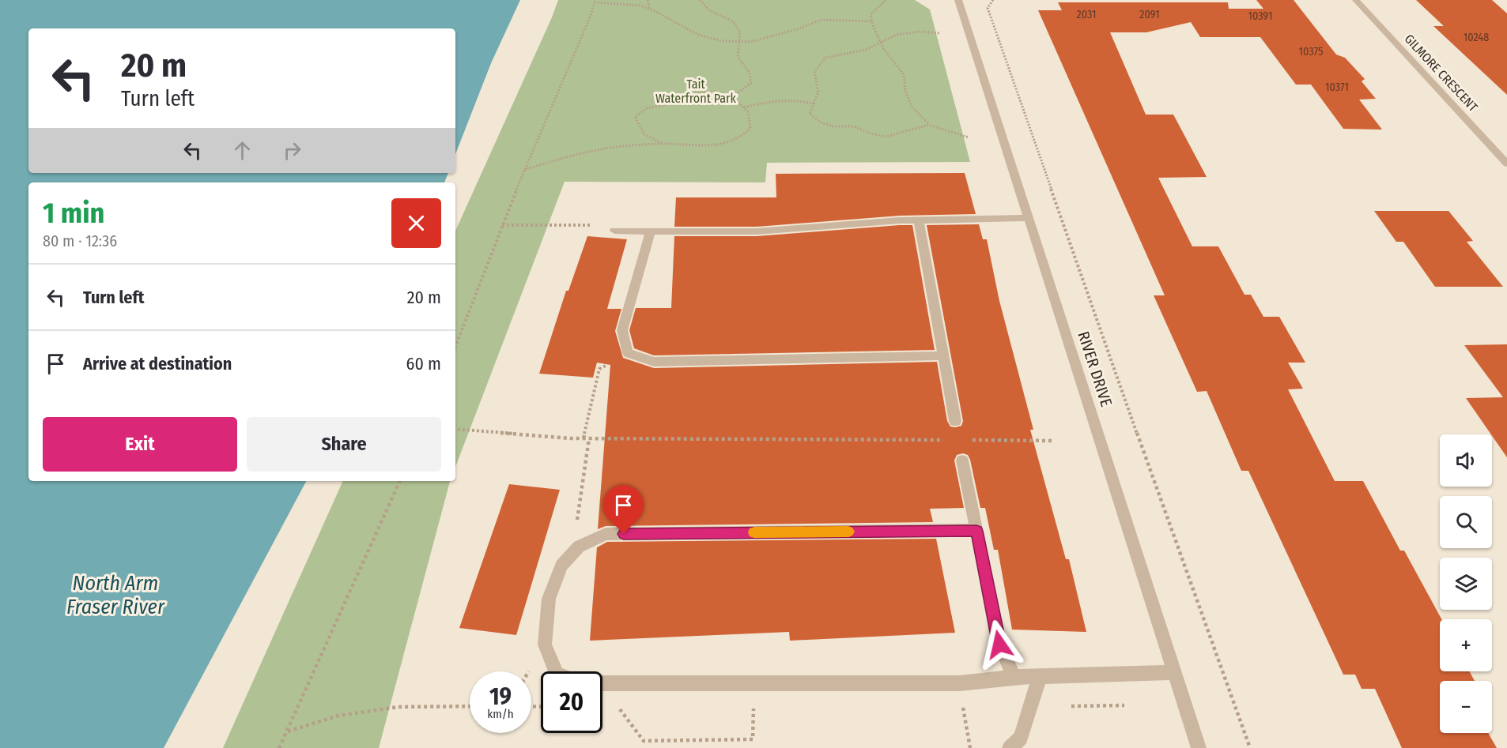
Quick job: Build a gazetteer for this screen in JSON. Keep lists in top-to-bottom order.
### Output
{
  "streets": {
    "street": ["GILMORE CRESCENT", "RIVER DRIVE"]
  },
  "water": ["North Arm Fraser River"],
  "parks": ["Tait Waterfront Park"],
  "house_numbers": [
    "2031",
    "2091",
    "10391",
    "10248",
    "10375",
    "10371"
  ],
  "page": {
    "turn": ["20 m", "Turn left"],
    "heading": ["1 min", "80 m · 12:36"],
    "list": [
      {
        "name": "Turn left",
        "value": "20 m"
      },
      {
        "name": "Arrive at destination",
        "value": "60 m"
      }
    ],
    "buttons": ["Exit", "Share"],
    "map_buttons": ["+", "−"],
    "speed": "19 km/h",
    "limit": "20"
  }
}
